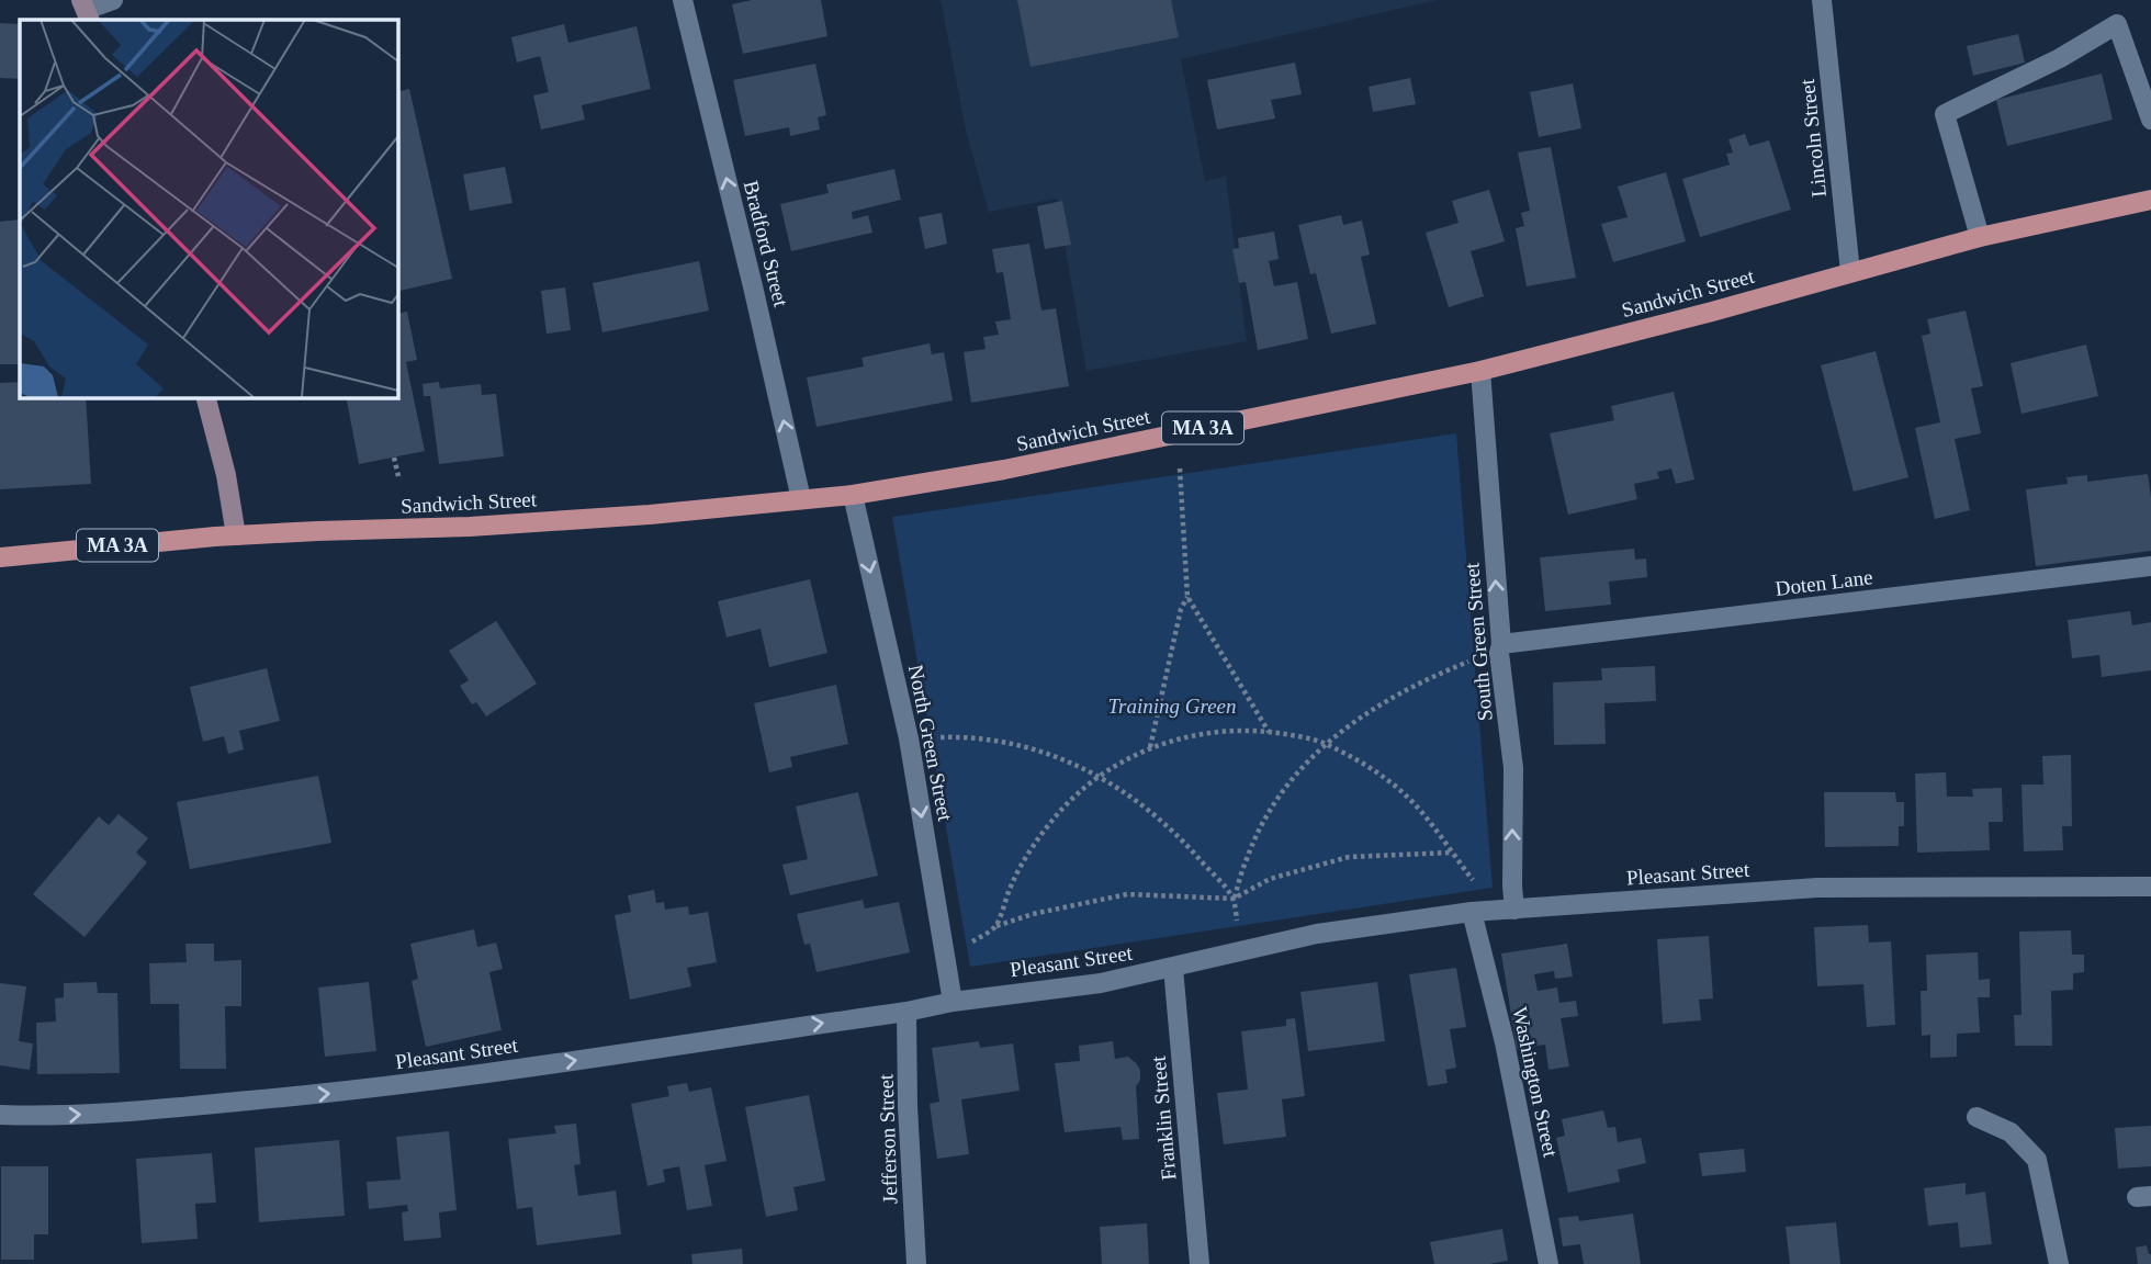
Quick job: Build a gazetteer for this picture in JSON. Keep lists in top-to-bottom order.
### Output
{
  "streets": {
    "main road": ["Sandwich Street", "MA 3A"],
    "street": [
      "Lincoln Street",
      "Bradford Street",
      "Doten Lane",
      "South Green Street",
      "North Green Street",
      "Pleasant Street",
      "Washington Street",
      "Franklin Street",
      "Jefferson Street"
    ]
  },
  "crossings": [
    ["Lincoln Street", "Sandwich Street"],
    ["Bradford Street", "Sandwich Street"],
    ["Sandwich Street", "South Green Street"],
    ["Sandwich Street", "North Green Street"],
    ["Doten Lane", "South Green Street"],
    ["South Green Street", "Pleasant Street"],
    ["North Green Street", "Pleasant Street"],
    ["Pleasant Street", "Washington Street"],
    ["Pleasant Street", "Franklin Street"],
    ["Pleasant Street", "Jefferson Street"]
  ],
  "one_way": [
    "Bradford Street",
    "South Green Street",
    "North Green Street",
    "Pleasant Street"
  ],
  "parks": ["Training Green"]
}
